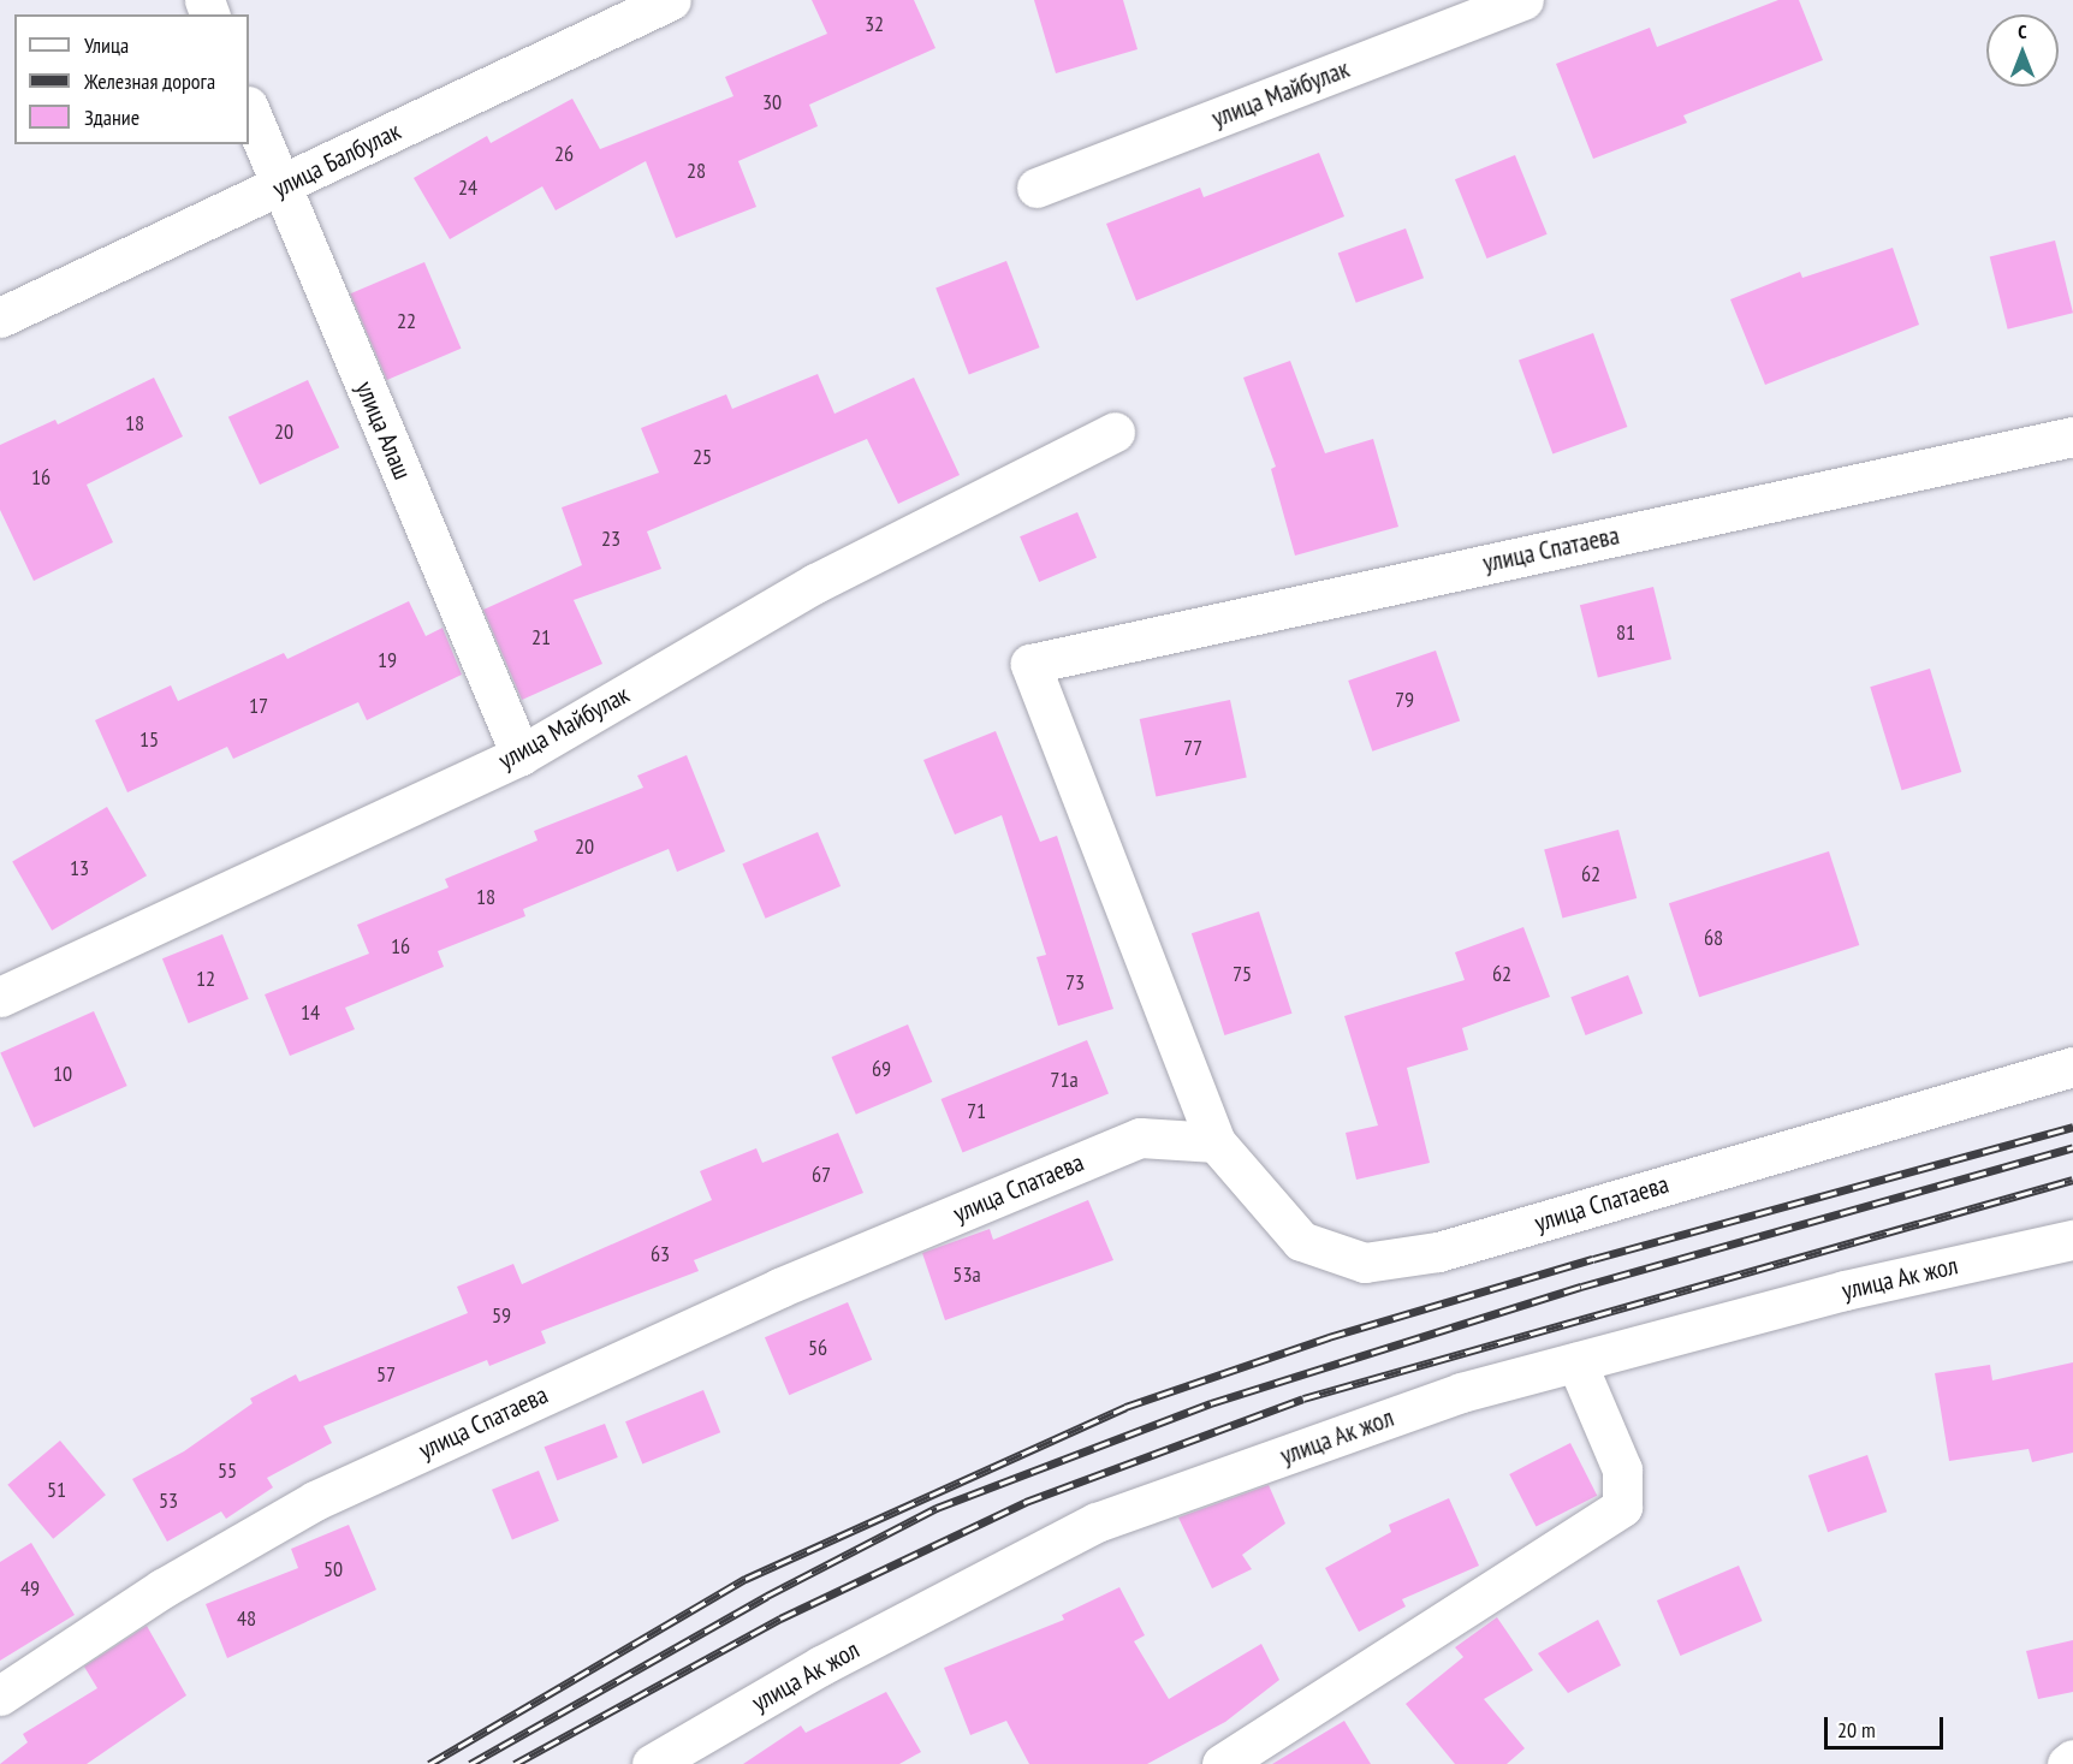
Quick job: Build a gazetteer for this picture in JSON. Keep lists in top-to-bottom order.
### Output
{
  "streets": {
    "street": [
      "улица Майбулак",
      "улица Балбулак",
      "улица Алаш",
      "улица Спатаева",
      "улица Ак жол"
    ]
  },
  "crossings": [
    ["улица Майбулак", "улица Алаш"],
    ["улица Балбулак", "улица Алаш"]
  ],
  "house_numbers": [
    "32",
    "30",
    "26",
    "28",
    "24",
    "22",
    "18",
    "20",
    "25",
    "16",
    "23",
    "81",
    "21",
    "19",
    "79",
    "17",
    "15",
    "77",
    "20",
    "13",
    "62",
    "18",
    "68",
    "16",
    "75",
    "62",
    "12",
    "73",
    "14",
    "69",
    "10",
    "71а",
    "71",
    "67",
    "63",
    "53а",
    "59",
    "56",
    "57",
    "55",
    "51",
    "53",
    "50",
    "49",
    "48"
  ],
  "legend": ["Улица", "Железная дорога", "Здание"],
  "scale_bar": "20 m",
  "north": "top"
}
